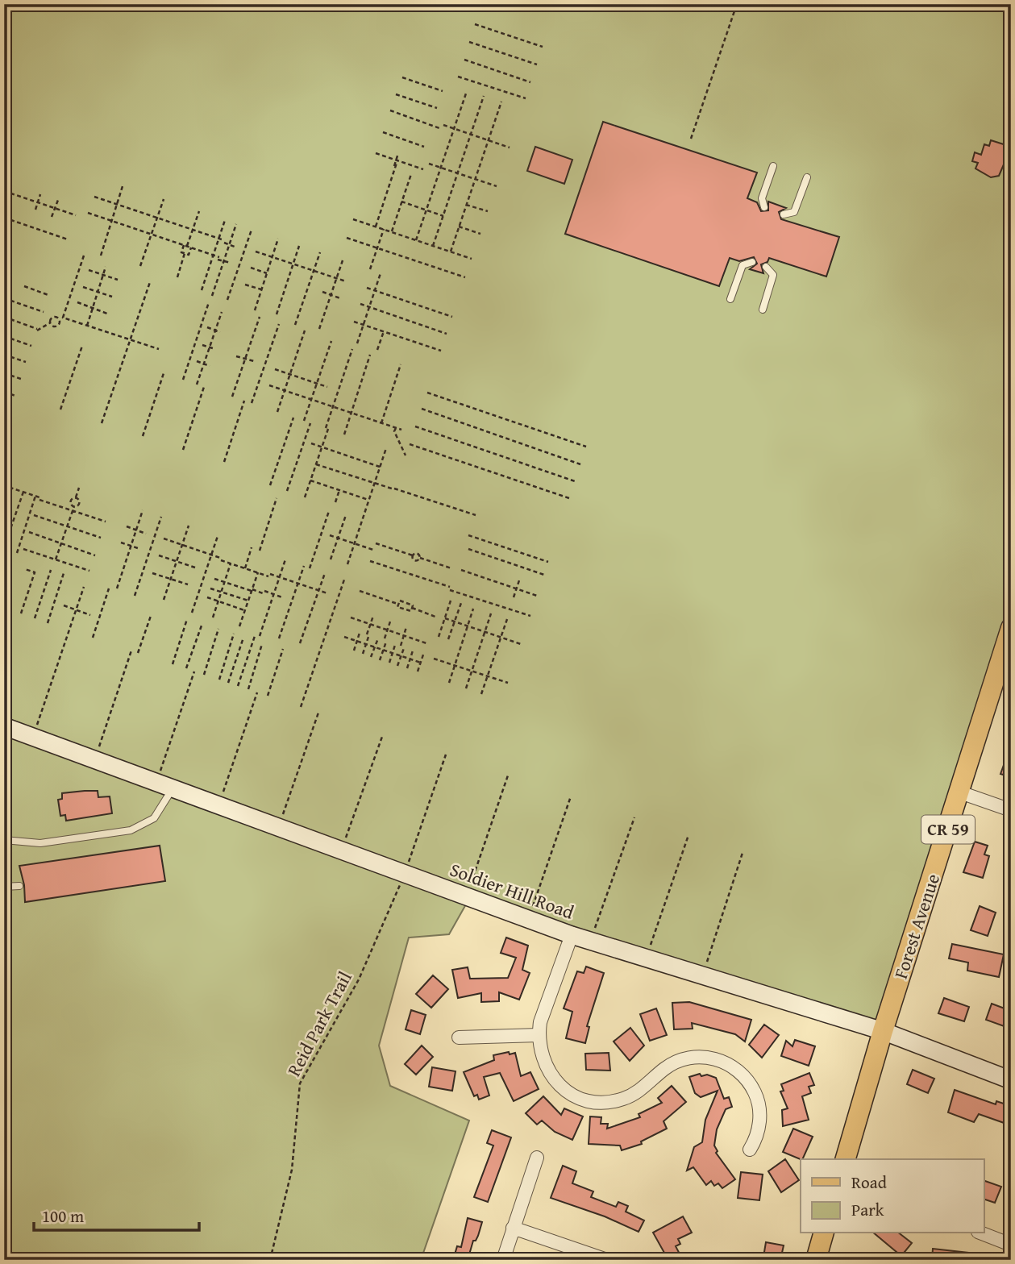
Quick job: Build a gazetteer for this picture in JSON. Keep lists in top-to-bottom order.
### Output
{
  "streets": {
    "main road": ["CR 59", "Forest Avenue"],
    "street": ["Soldier Hill Road"],
    "path": ["Reid Park Trail"]
  },
  "crossings": [
    ["Soldier Hill Road", "Forest Avenue"],
    ["Soldier Hill Road", "Reid Park Trail"]
  ],
  "legend": ["Road", "Park"],
  "scale_bar": "100 m"
}
